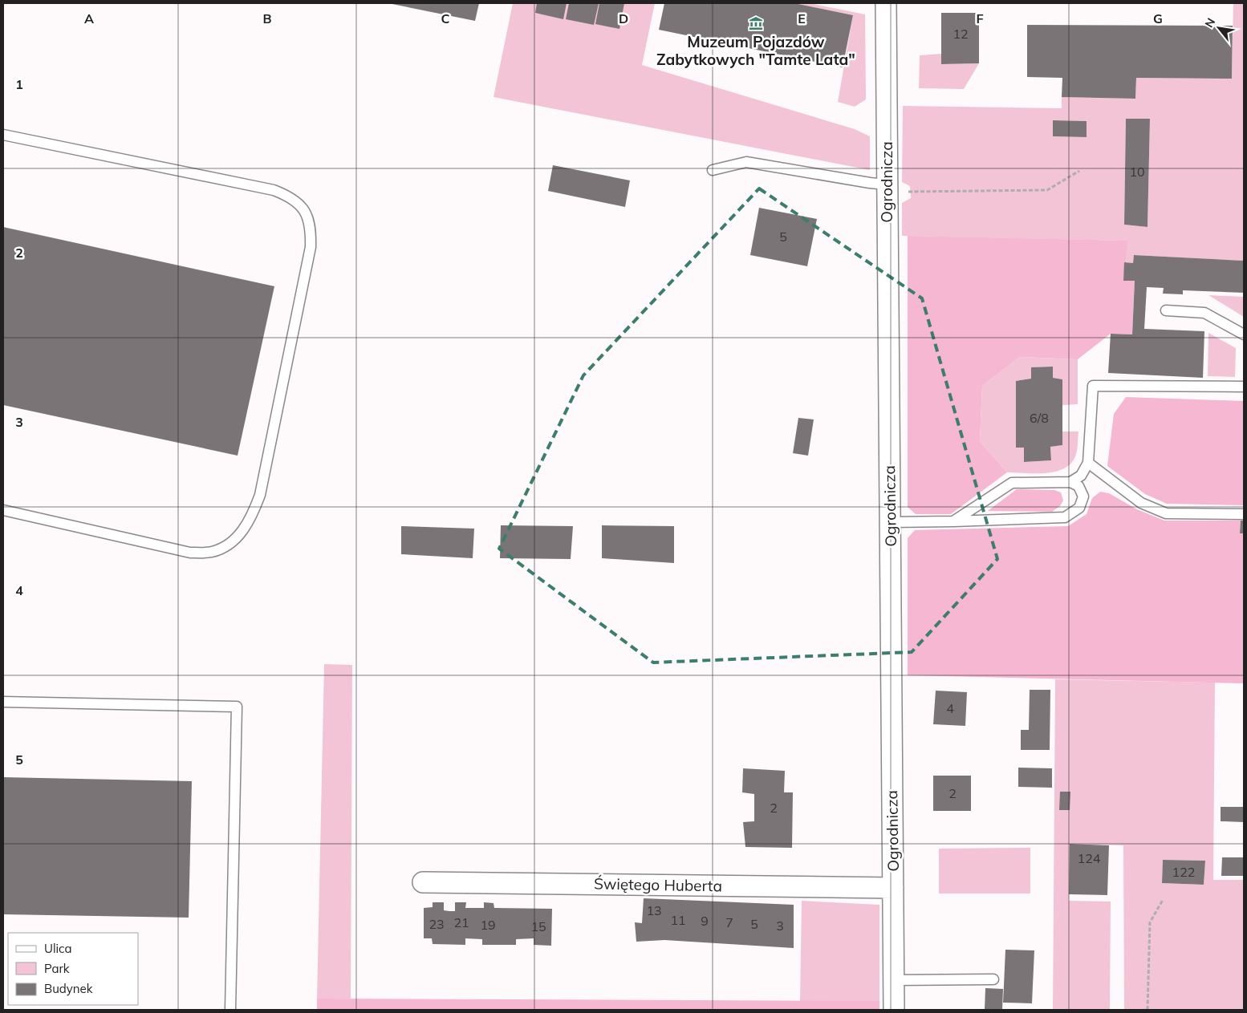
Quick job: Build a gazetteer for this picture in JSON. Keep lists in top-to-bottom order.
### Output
{
  "streets": {
    "street": ["Ogrodnicza", "Świętego Huberta"]
  },
  "crossings": [
    ["Ogrodnicza", "Świętego Huberta"]
  ],
  "places": {
    "museum": ["Muzeum Pojazdów Zabytkowych \"Tamte Lata\""]
  },
  "house_numbers": [
    "12",
    "10",
    "5",
    "6/8",
    "4",
    "2",
    "2",
    "124",
    "122",
    "13",
    "11",
    "9",
    "21",
    "7",
    "23",
    "5",
    "19",
    "3",
    "15"
  ],
  "legend": ["Ulica", "Park", "Budynek"],
  "north": "top left",
  "grid": {
    "columns": [
      "A",
      "B",
      "C",
      "D",
      "E",
      "F",
      "G"
    ],
    "rows": [
      "1",
      "2",
      "3",
      "4",
      "5"
    ]
  }
}
